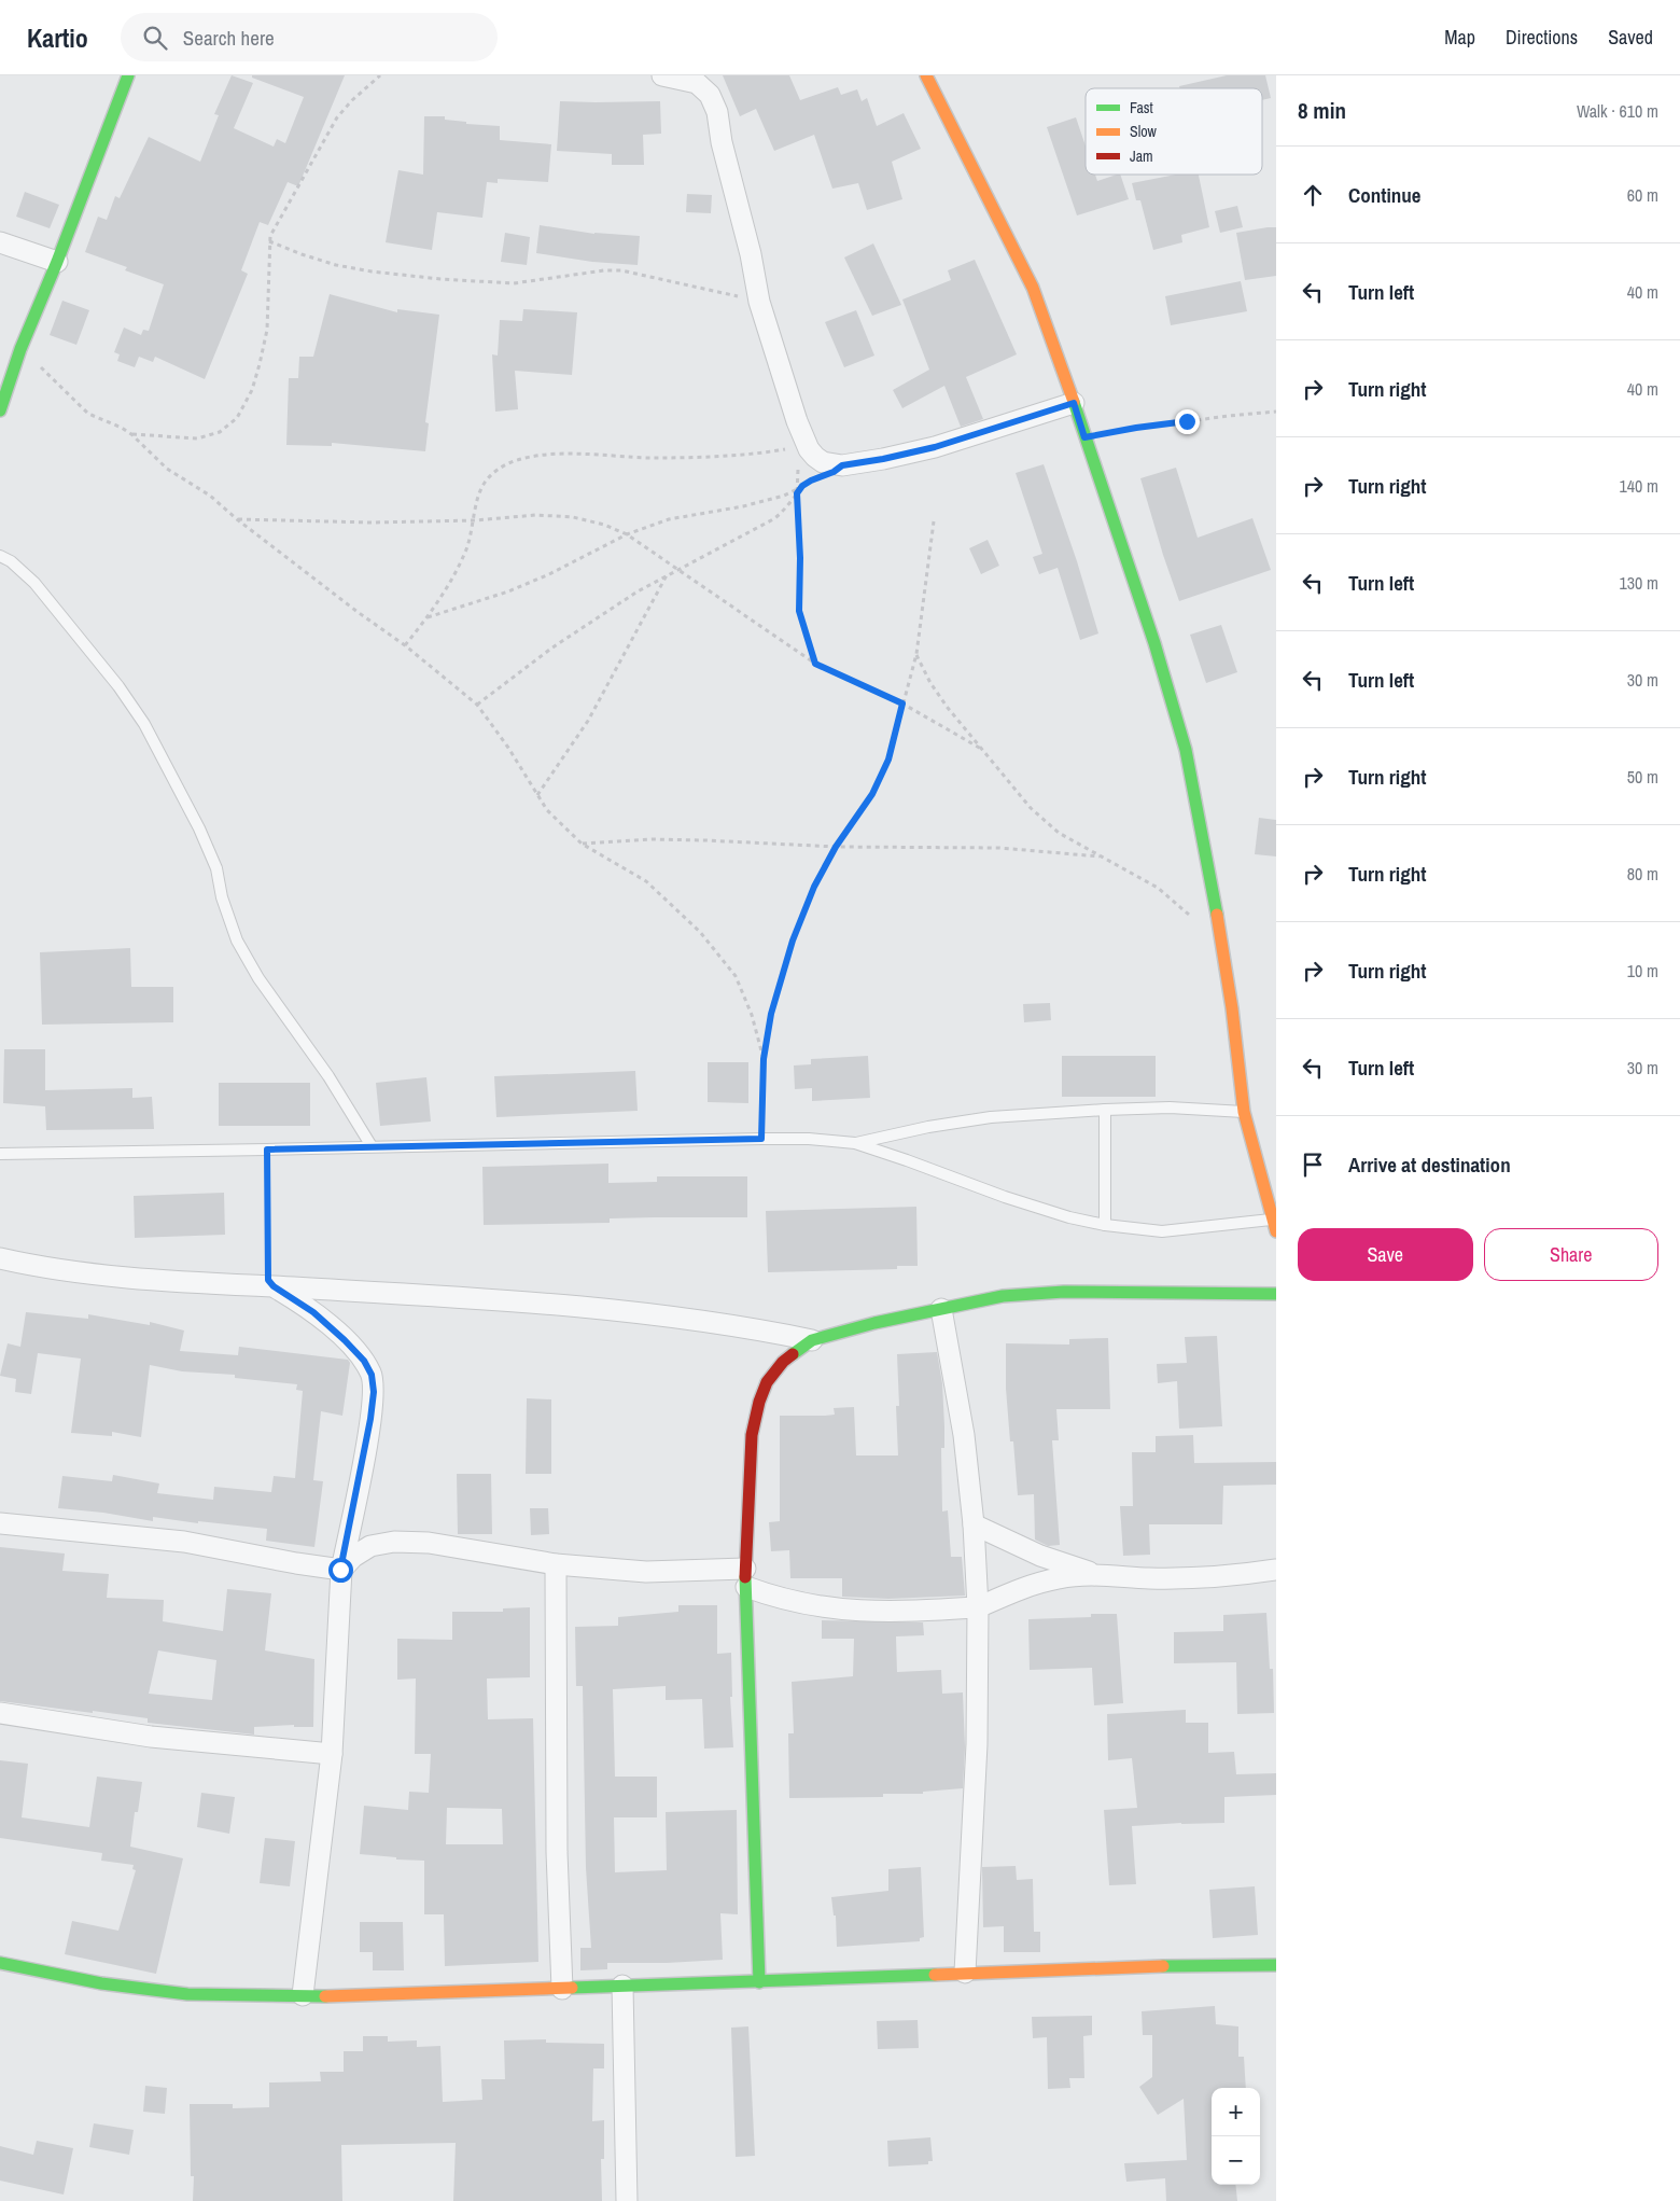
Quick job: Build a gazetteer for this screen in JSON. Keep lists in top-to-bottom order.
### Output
{
  "legend": ["Fast", "Slow", "Jam"],
  "page": {
    "header": "Kartio",
    "search": "Search here",
    "nav": ["Map", "Directions", "Saved"],
    "heading": ["8 min", "Walk · 610 m"],
    "list": [
      ["Continue", "60 m"],
      ["Turn left", "40 m"],
      ["Turn right", "40 m"],
      ["Turn right", "140 m"],
      ["Turn left", "130 m"],
      ["Turn left", "30 m"],
      ["Turn right", "50 m"],
      ["Turn right", "80 m"],
      ["Turn right", "10 m"],
      ["Turn left", "30 m"],
      "Arrive at destination"
    ],
    "buttons": ["Save", "Share"],
    "map_buttons": ["+", "−"]
  }
}
